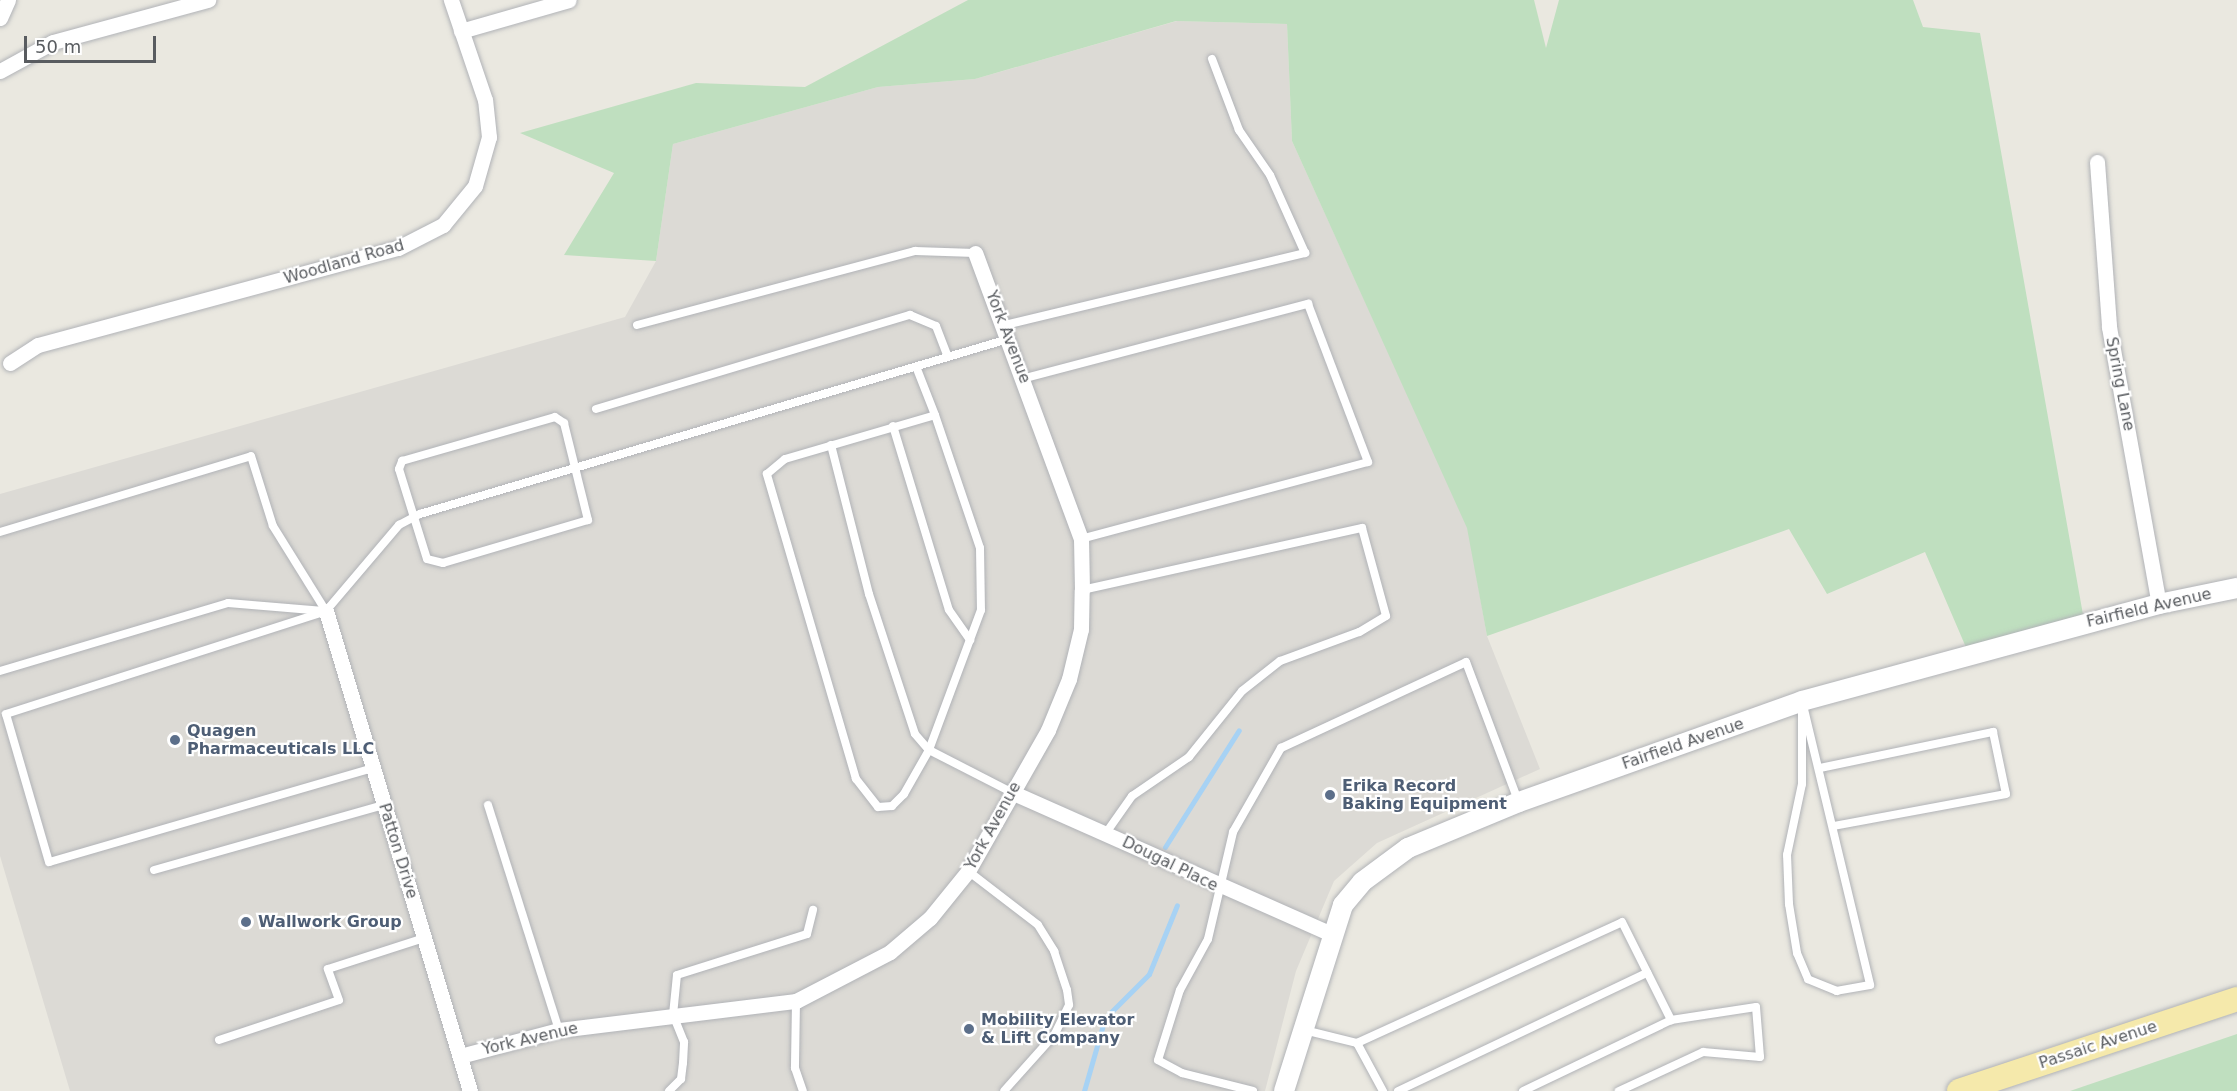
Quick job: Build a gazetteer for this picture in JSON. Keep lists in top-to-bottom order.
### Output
{
  "streets": {
    "main road": ["Passaic Avenue"],
    "street": [
      "Woodland Road",
      "York Avenue",
      "Spring Lane",
      "Fairfield Avenue",
      "Patton Drive",
      "Dougal Place"
    ]
  },
  "crossings": [
    ["York Avenue", "Patton Drive"],
    ["York Avenue", "Dougal Place"],
    ["Spring Lane", "Fairfield Avenue"],
    ["Fairfield Avenue", "Dougal Place"]
  ],
  "places": [
    "Quagen Pharmaceuticals LLC",
    "Erika Record Baking Equipment",
    "Wallwork Group",
    "Mobility Elevator & Lift Company"
  ],
  "scale_bar": "50 m"
}
